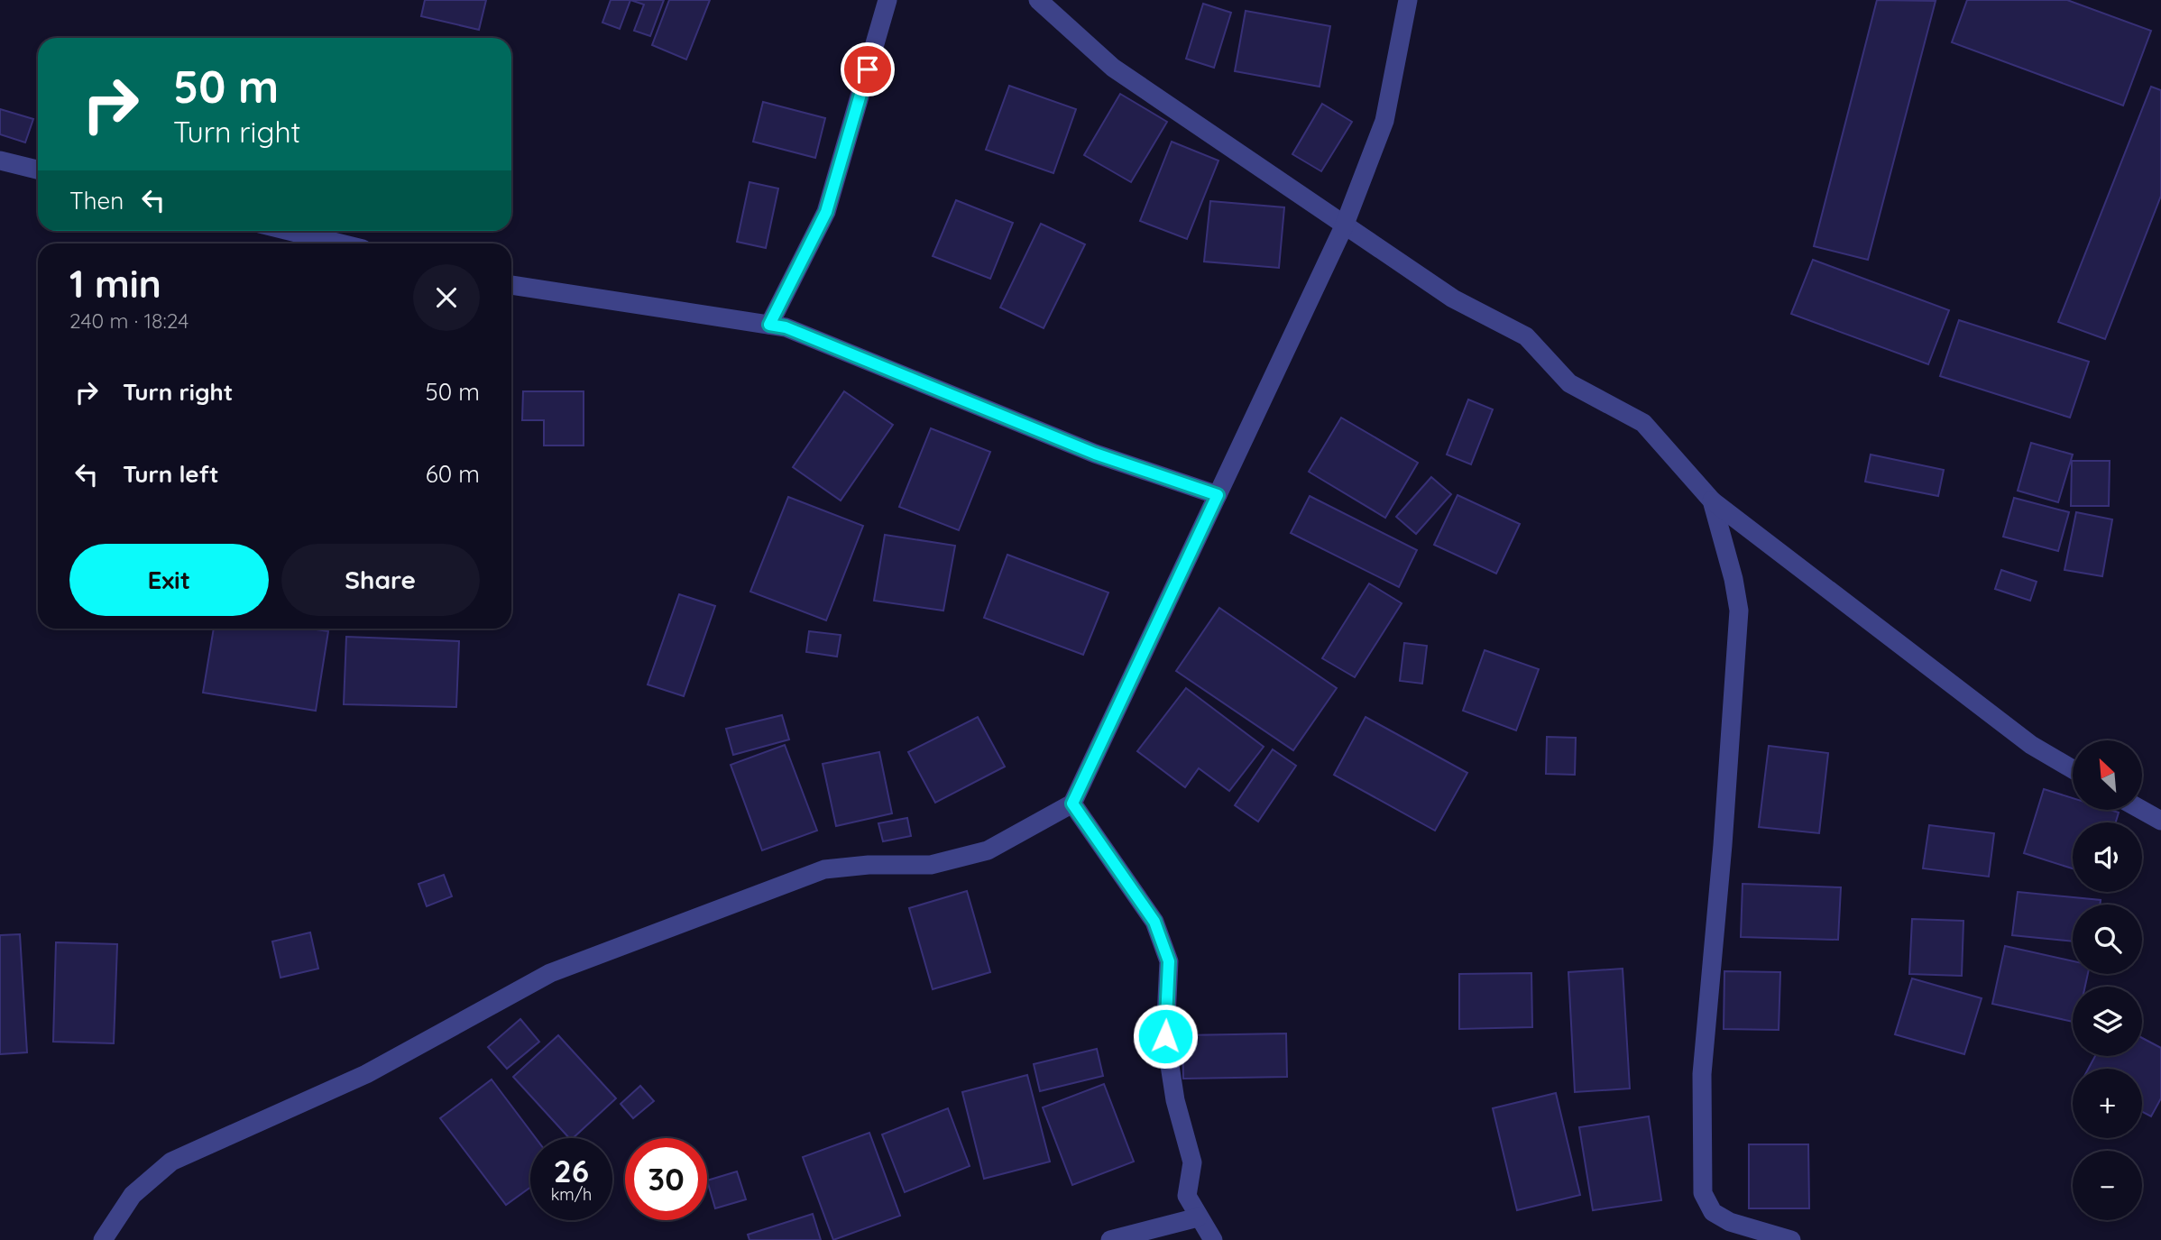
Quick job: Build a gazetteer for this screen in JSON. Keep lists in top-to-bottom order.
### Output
{
  "north": "top left",
  "page": {
    "turn": ["50 m", "Turn right"],
    "then": "Then",
    "heading": ["1 min", "240 m · 18:24"],
    "list": [
      {
        "name": "Turn right",
        "value": "50 m"
      },
      {
        "name": "Turn left",
        "value": "60 m"
      }
    ],
    "buttons": ["Exit", "Share"],
    "map_buttons": ["+", "−"],
    "speed": "26 km/h",
    "limit": "30"
  }
}
